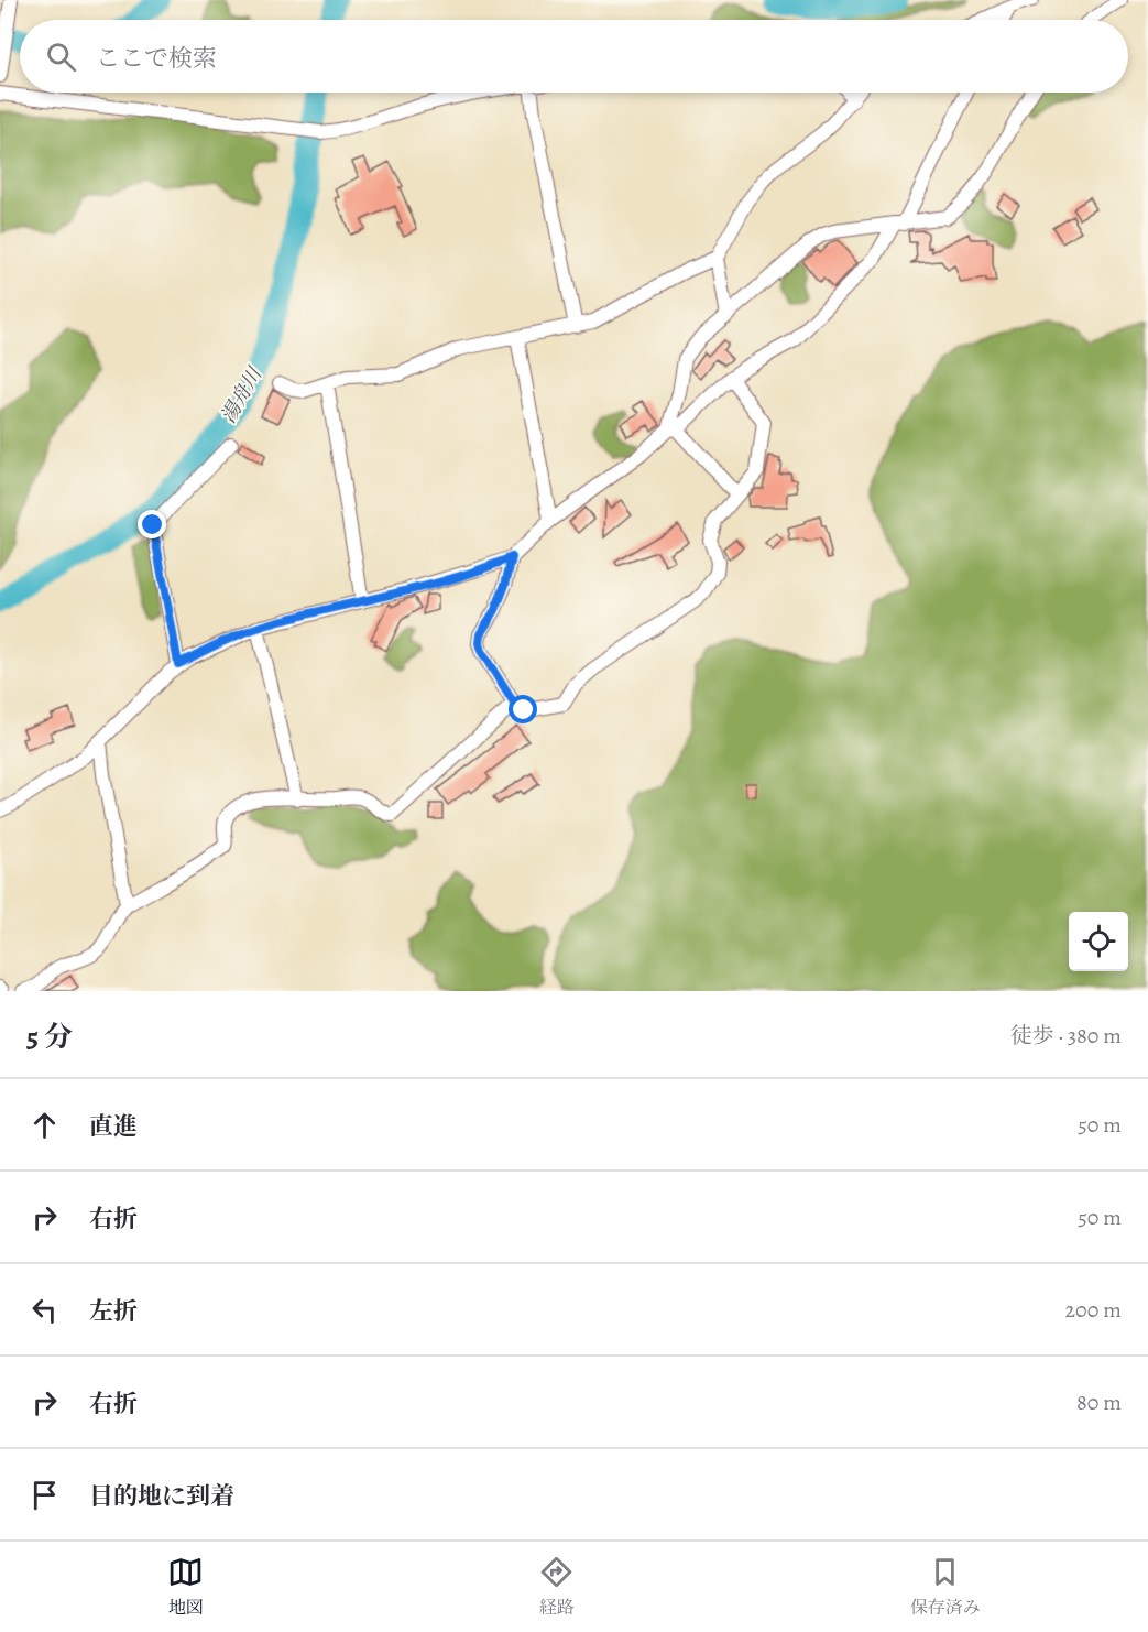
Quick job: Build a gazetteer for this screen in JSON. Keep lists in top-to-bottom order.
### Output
{
  "water": ["湯舟川"],
  "page": {
    "search": "ここで検索",
    "heading": ["5 分", "徒歩 · 380 m"],
    "list": [
      ["直進", "50 m"],
      ["右折", "50 m"],
      ["左折", "200 m"],
      ["右折", "80 m"],
      "目的地に到着"
    ],
    "nav": ["地図", "経路", "保存済み"]
  }
}
